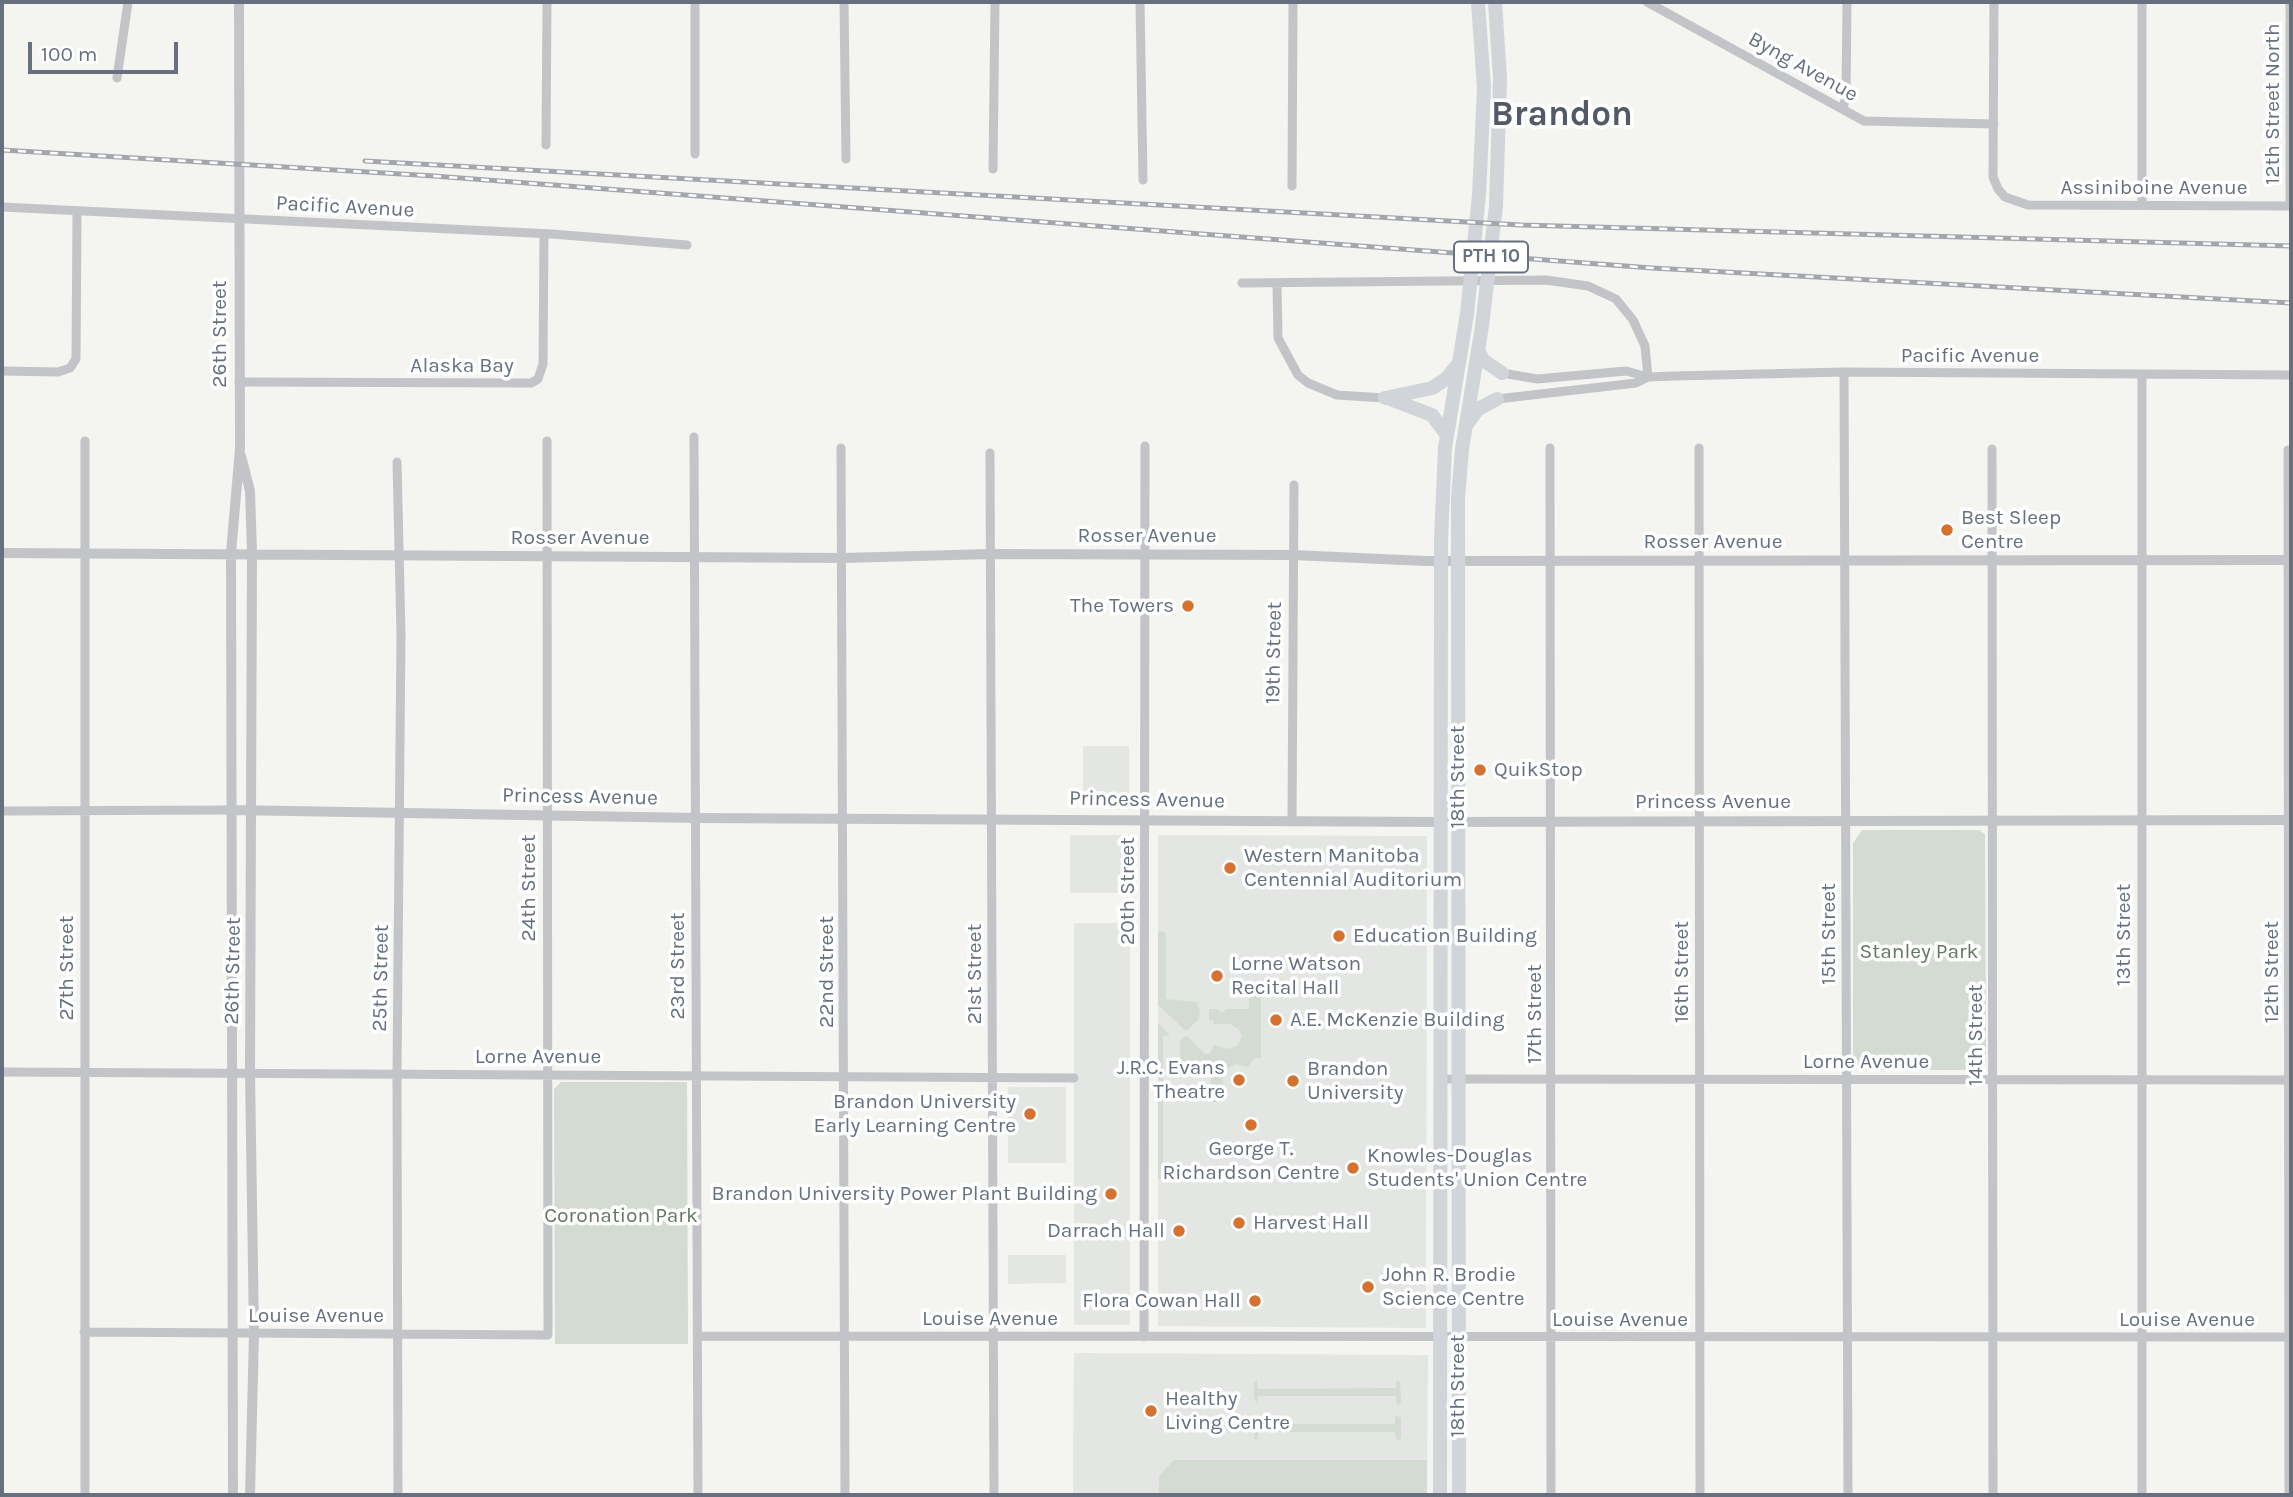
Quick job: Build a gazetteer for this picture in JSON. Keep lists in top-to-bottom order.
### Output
{
  "streets": {
    "main road": ["PTH 10", "18th Street"],
    "street": [
      "Byng Avenue",
      "12th Street North",
      "Assiniboine Avenue",
      "Pacific Avenue",
      "26th Street",
      "Alaska Bay",
      "Rosser Avenue",
      "19th Street",
      "Princess Avenue",
      "24th Street",
      "20th Street",
      "15th Street",
      "13th Street",
      "23rd Street",
      "27th Street",
      "22nd Street",
      "16th Street",
      "12th Street",
      "21st Street",
      "25th Street",
      "17th Street",
      "14th Street",
      "Lorne Avenue",
      "Louise Avenue"
    ]
  },
  "crossings": [
    ["Byng Avenue", "Assiniboine Avenue"],
    ["12th Street North", "Assiniboine Avenue"],
    ["Pacific Avenue", "26th Street"],
    ["Pacific Avenue", "Alaska Bay"],
    ["Pacific Avenue", "15th Street"],
    ["Pacific Avenue", "13th Street"],
    ["26th Street", "Alaska Bay"],
    ["26th Street", "Rosser Avenue"],
    ["26th Street", "Princess Avenue"],
    ["26th Street", "Lorne Avenue"],
    ["26th Street", "Louise Avenue"],
    ["Rosser Avenue", "19th Street"],
    ["Rosser Avenue", "18th Street"],
    ["Rosser Avenue", "24th Street"],
    ["Rosser Avenue", "20th Street"],
    ["Rosser Avenue", "15th Street"],
    ["Rosser Avenue", "13th Street"],
    ["Rosser Avenue", "23rd Street"],
    ["Rosser Avenue", "27th Street"],
    ["Rosser Avenue", "22nd Street"],
    ["Rosser Avenue", "16th Street"],
    ["Rosser Avenue", "12th Street"],
    ["Rosser Avenue", "21st Street"],
    ["Rosser Avenue", "25th Street"],
    ["Rosser Avenue", "17th Street"],
    ["Rosser Avenue", "14th Street"],
    ["19th Street", "Princess Avenue"],
    ["18th Street", "Princess Avenue"],
    ["18th Street", "Lorne Avenue"],
    ["18th Street", "Louise Avenue"],
    ["Princess Avenue", "24th Street"],
    ["Princess Avenue", "20th Street"],
    ["Princess Avenue", "15th Street"],
    ["Princess Avenue", "13th Street"],
    ["Princess Avenue", "23rd Street"],
    ["Princess Avenue", "27th Street"],
    ["Princess Avenue", "22nd Street"],
    ["Princess Avenue", "16th Street"],
    ["Princess Avenue", "12th Street"],
    ["Princess Avenue", "21st Street"],
    ["Princess Avenue", "25th Street"],
    ["Princess Avenue", "17th Street"],
    ["Princess Avenue", "14th Street"],
    ["24th Street", "Lorne Avenue"],
    ["24th Street", "Louise Avenue"],
    ["20th Street", "Louise Avenue"],
    ["15th Street", "Lorne Avenue"],
    ["15th Street", "Louise Avenue"],
    ["13th Street", "Lorne Avenue"],
    ["13th Street", "Louise Avenue"],
    ["23rd Street", "Lorne Avenue"],
    ["23rd Street", "Louise Avenue"],
    ["27th Street", "Lorne Avenue"],
    ["27th Street", "Louise Avenue"],
    ["22nd Street", "Lorne Avenue"],
    ["22nd Street", "Louise Avenue"],
    ["16th Street", "Lorne Avenue"],
    ["16th Street", "Louise Avenue"],
    ["12th Street", "Lorne Avenue"],
    ["12th Street", "Louise Avenue"],
    ["21st Street", "Lorne Avenue"],
    ["21st Street", "Louise Avenue"],
    ["25th Street", "Lorne Avenue"],
    ["25th Street", "Louise Avenue"],
    ["17th Street", "Lorne Avenue"],
    ["17th Street", "Louise Avenue"],
    ["14th Street", "Lorne Avenue"],
    ["14th Street", "Louise Avenue"]
  ],
  "districts": ["Brandon"],
  "parks": ["Stanley Park", "Coronation Park"],
  "places": [
    "Best Sleep Centre",
    "The Towers",
    "QuikStop",
    "Western Manitoba Centennial Auditorium",
    "Education Building",
    "Lorne Watson Recital Hall",
    "A.E. McKenzie Building",
    "J.R.C. Evans Theatre",
    "Brandon University",
    "Brandon University Early Learning Centre",
    "George T. Richardson Centre",
    "Knowles-Douglas Students' Union Centre",
    "Brandon University Power Plant Building",
    "Harvest Hall",
    "Darrach Hall",
    "John R. Brodie Science Centre",
    "Flora Cowan Hall",
    "Healthy Living Centre"
  ],
  "scale_bar": "100 m"
}
